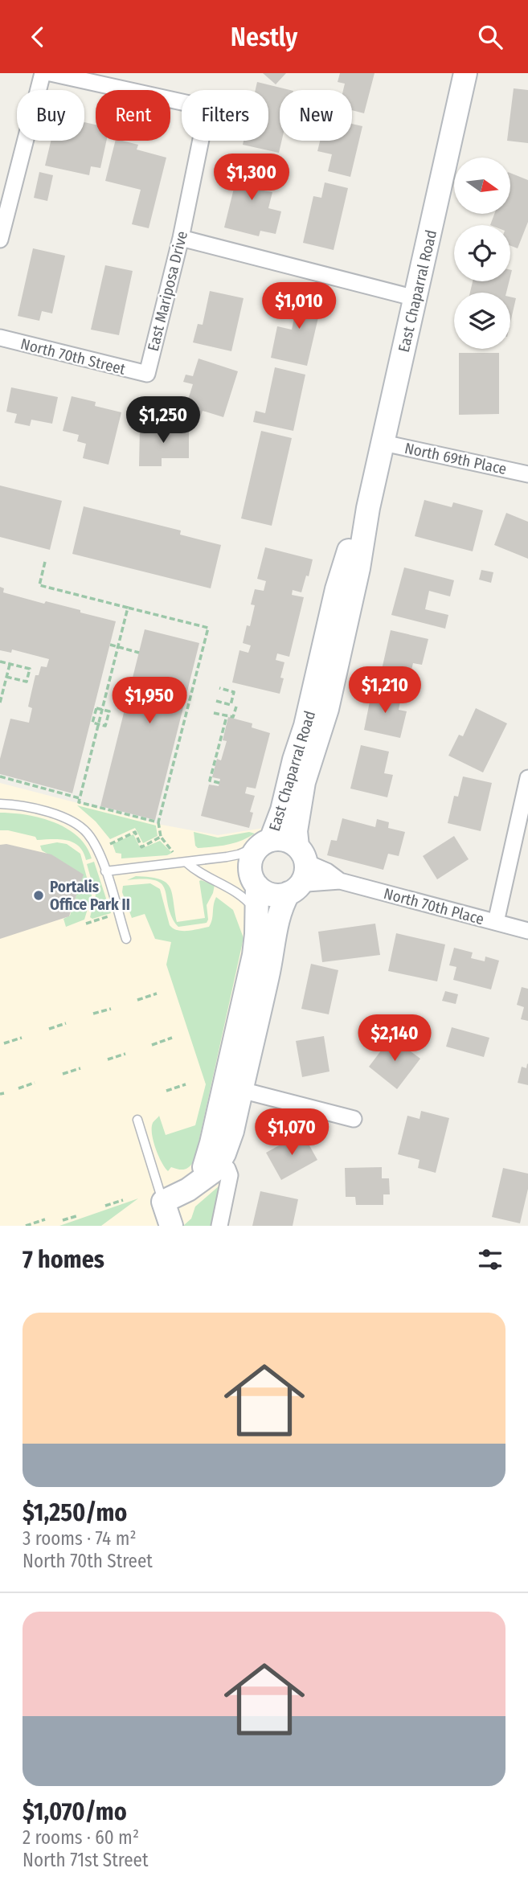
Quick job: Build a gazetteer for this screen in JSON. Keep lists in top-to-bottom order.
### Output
{
  "streets": {
    "main road": ["East Chaparral Road"],
    "street": [
      "East Mariposa Drive",
      "North 70th Street",
      "North 69th Place",
      "North 70th Place"
    ]
  },
  "crossings": [
    ["East Mariposa Drive", "North 70th Street"],
    ["East Chaparral Road", "North 69th Place"],
    ["East Chaparral Road", "North 70th Place"]
  ],
  "places": ["Portalis Office Park II"],
  "north": "right",
  "page": {
    "header": "Nestly",
    "chip": [
      "Buy",
      "Rent",
      "Filters",
      "New"
    ],
    "price": [
      "$1,300",
      "$1,010",
      "$1,250",
      "$1,210",
      "$1,950",
      "$2,140",
      "$1,070"
    ],
    "heading": "7 homes",
    "list": [
      {
        "name": "$1,250/mo",
        "note": "3 rooms · 74 m² · North 70th Street"
      },
      {
        "name": "$1,070/mo",
        "note": "2 rooms · 60 m² · North 71st Street"
      }
    ]
  }
}
